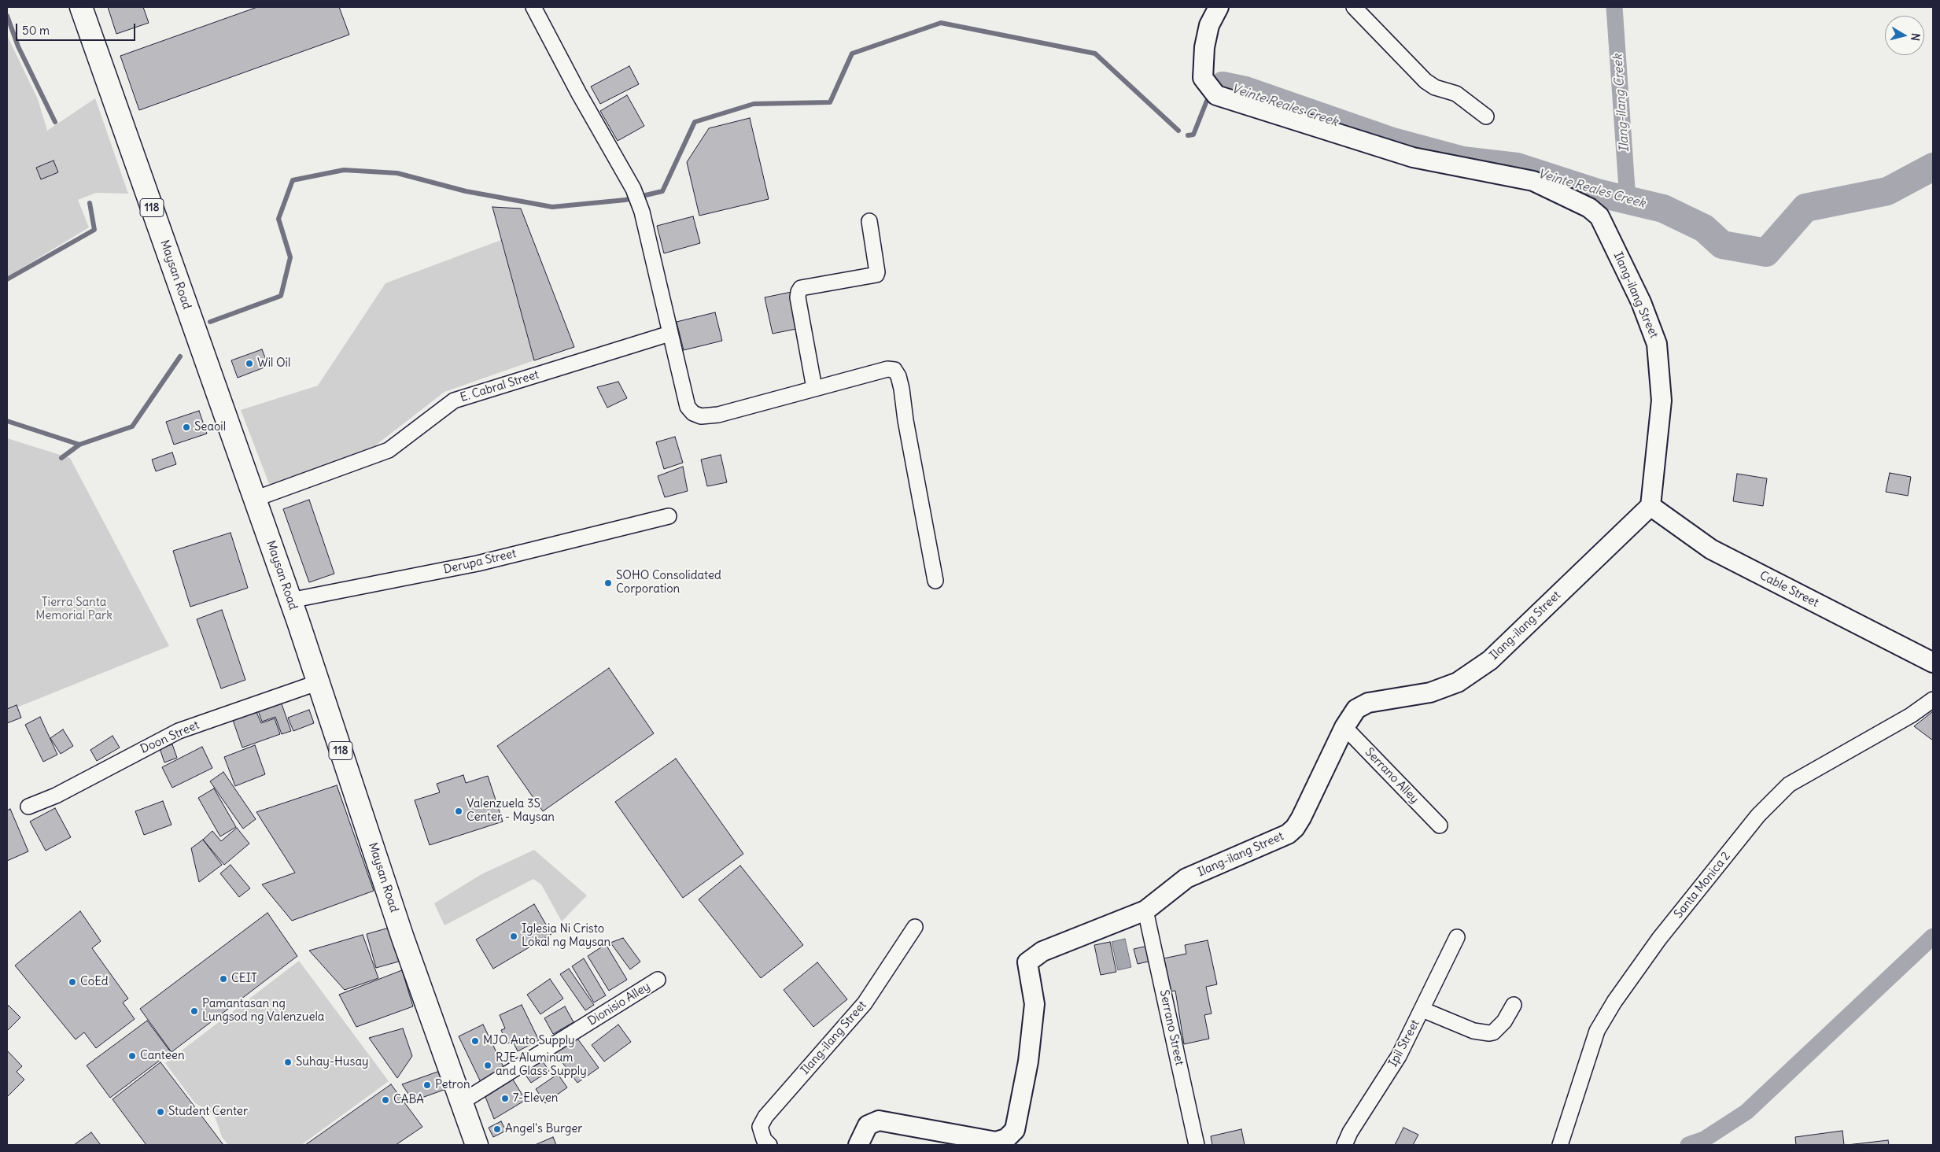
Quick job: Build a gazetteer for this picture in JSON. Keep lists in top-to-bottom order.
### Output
{
  "streets": {
    "main road": ["118", "Maysan Road"],
    "street": [
      "Ilang-ilang Street",
      "E. Cabral Street",
      "Derupa Street",
      "Cable Street",
      "Doon Street",
      "Serrano Alley",
      "Santa Monica 2",
      "Dionisio Alley",
      "Serrano Street",
      "Ipil Street"
    ]
  },
  "crossings": [
    ["Maysan Road", "E. Cabral Street"],
    ["Maysan Road", "Derupa Street"],
    ["Maysan Road", "Doon Street"],
    ["Maysan Road", "Dionisio Alley"],
    ["Ilang-ilang Street", "Cable Street"],
    ["Ilang-ilang Street", "Serrano Alley"],
    ["Ilang-ilang Street", "Serrano Street"]
  ],
  "water": ["Ilang-ilang Creek", "Veinte Reales Creek"],
  "parks": ["Tierra Santa Memorial Park"],
  "places": [
    "Wil Oil",
    "Seaoil",
    "SOHO Consolidated Corporation",
    "Valenzuela 3S Center - Maysan",
    "Iglesia Ni Cristo Lokal ng Maysan",
    "CEIT",
    "CoEd",
    "Pamantasan ng Lungsod ng Valenzuela",
    "MJO Auto Supply",
    "Canteen",
    "Suhay-Husay",
    "RJE Aluminum and Glass Supply",
    "Petron",
    "7-Eleven",
    "CABA",
    "Student Center",
    "Angel's Burger"
  ],
  "scale_bar": "50 m",
  "north": "right"
}
